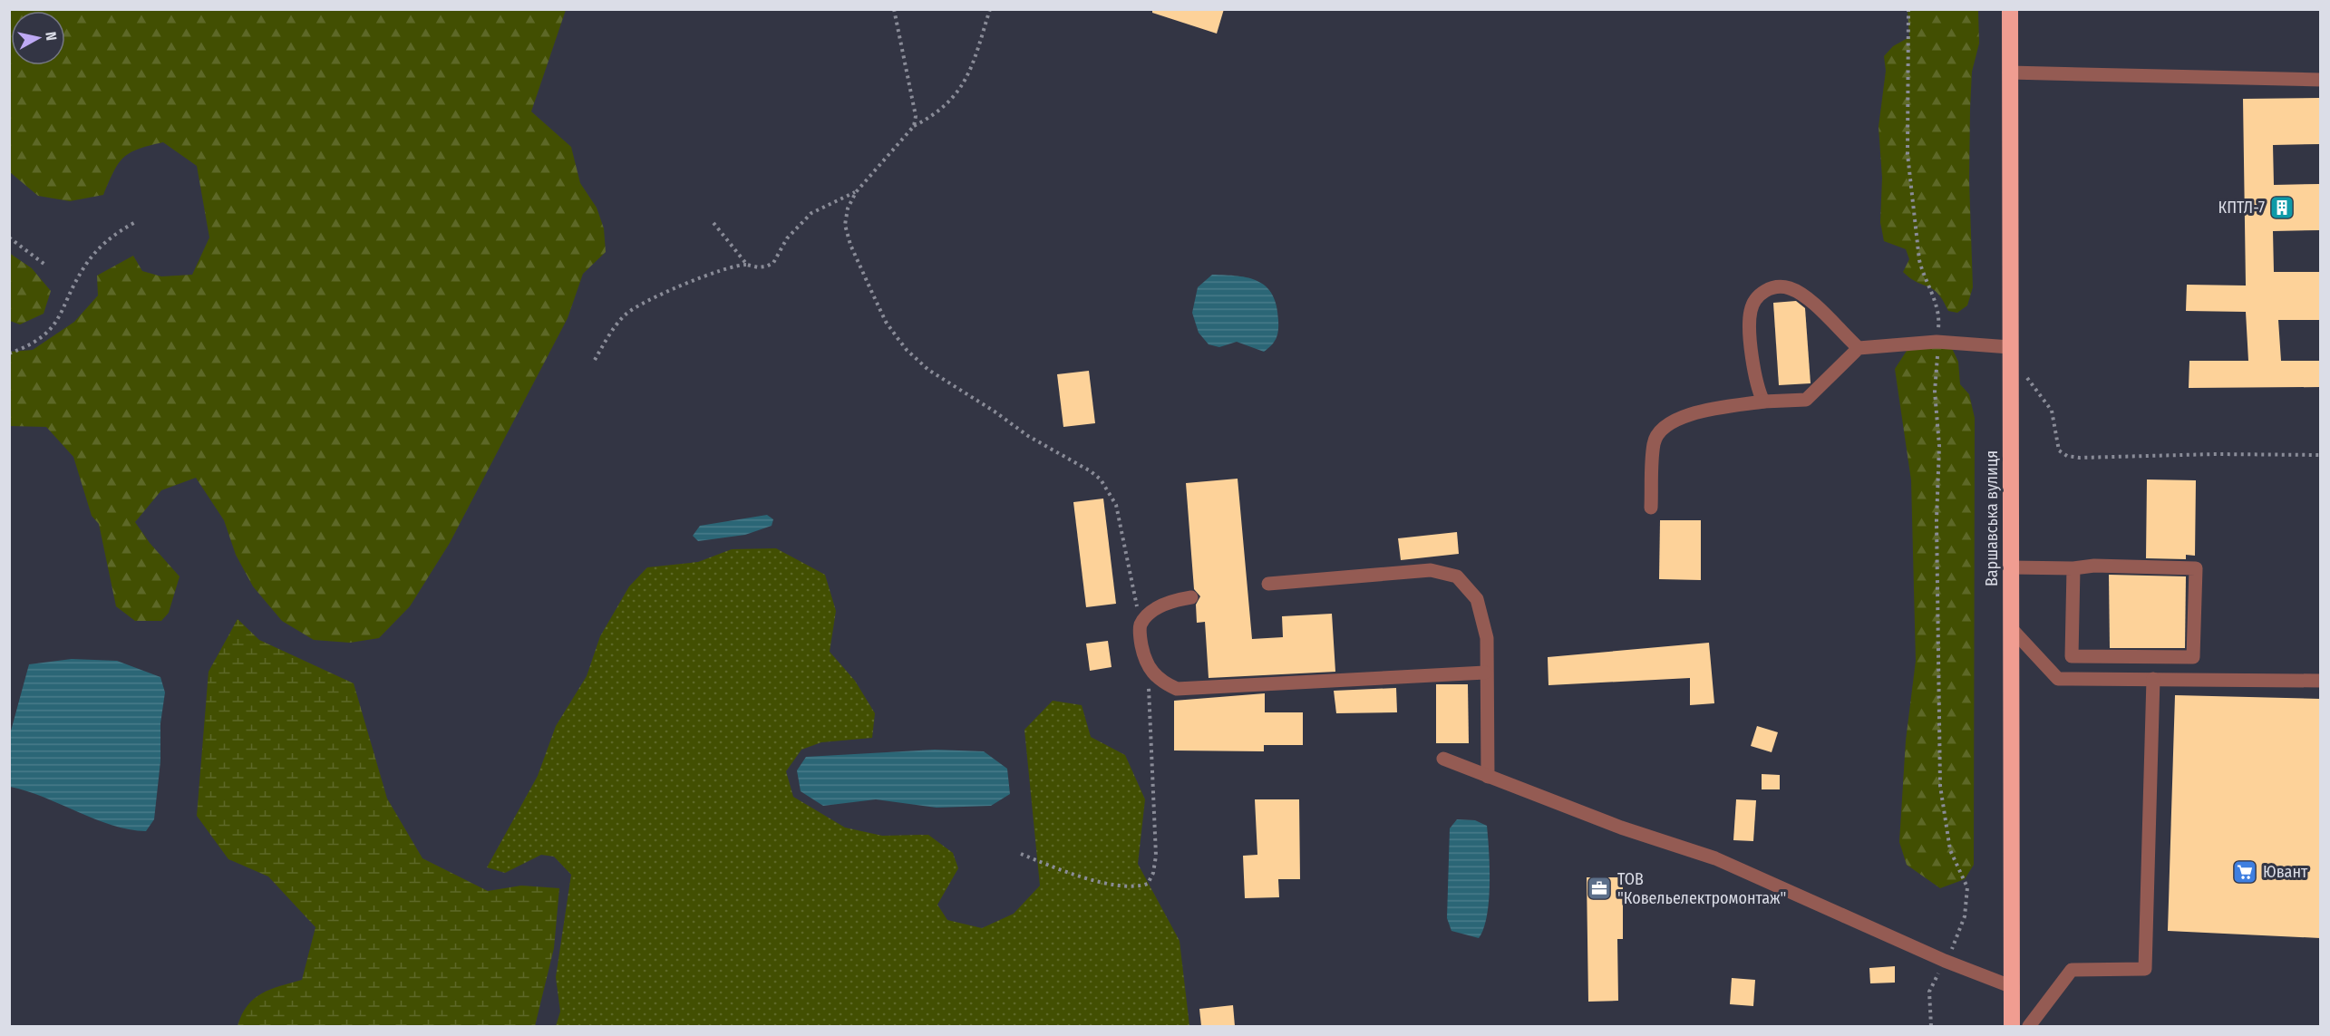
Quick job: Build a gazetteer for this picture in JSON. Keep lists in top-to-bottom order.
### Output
{
  "streets": {
    "highway": ["Варшавська вулиця"]
  },
  "places": {
    "building": ["КПТЛ-7"],
    "supermarket": ["Ювант"],
    "office": ["ТОВ \"Ковельелектромонтаж\""]
  },
  "north": "right"
}
